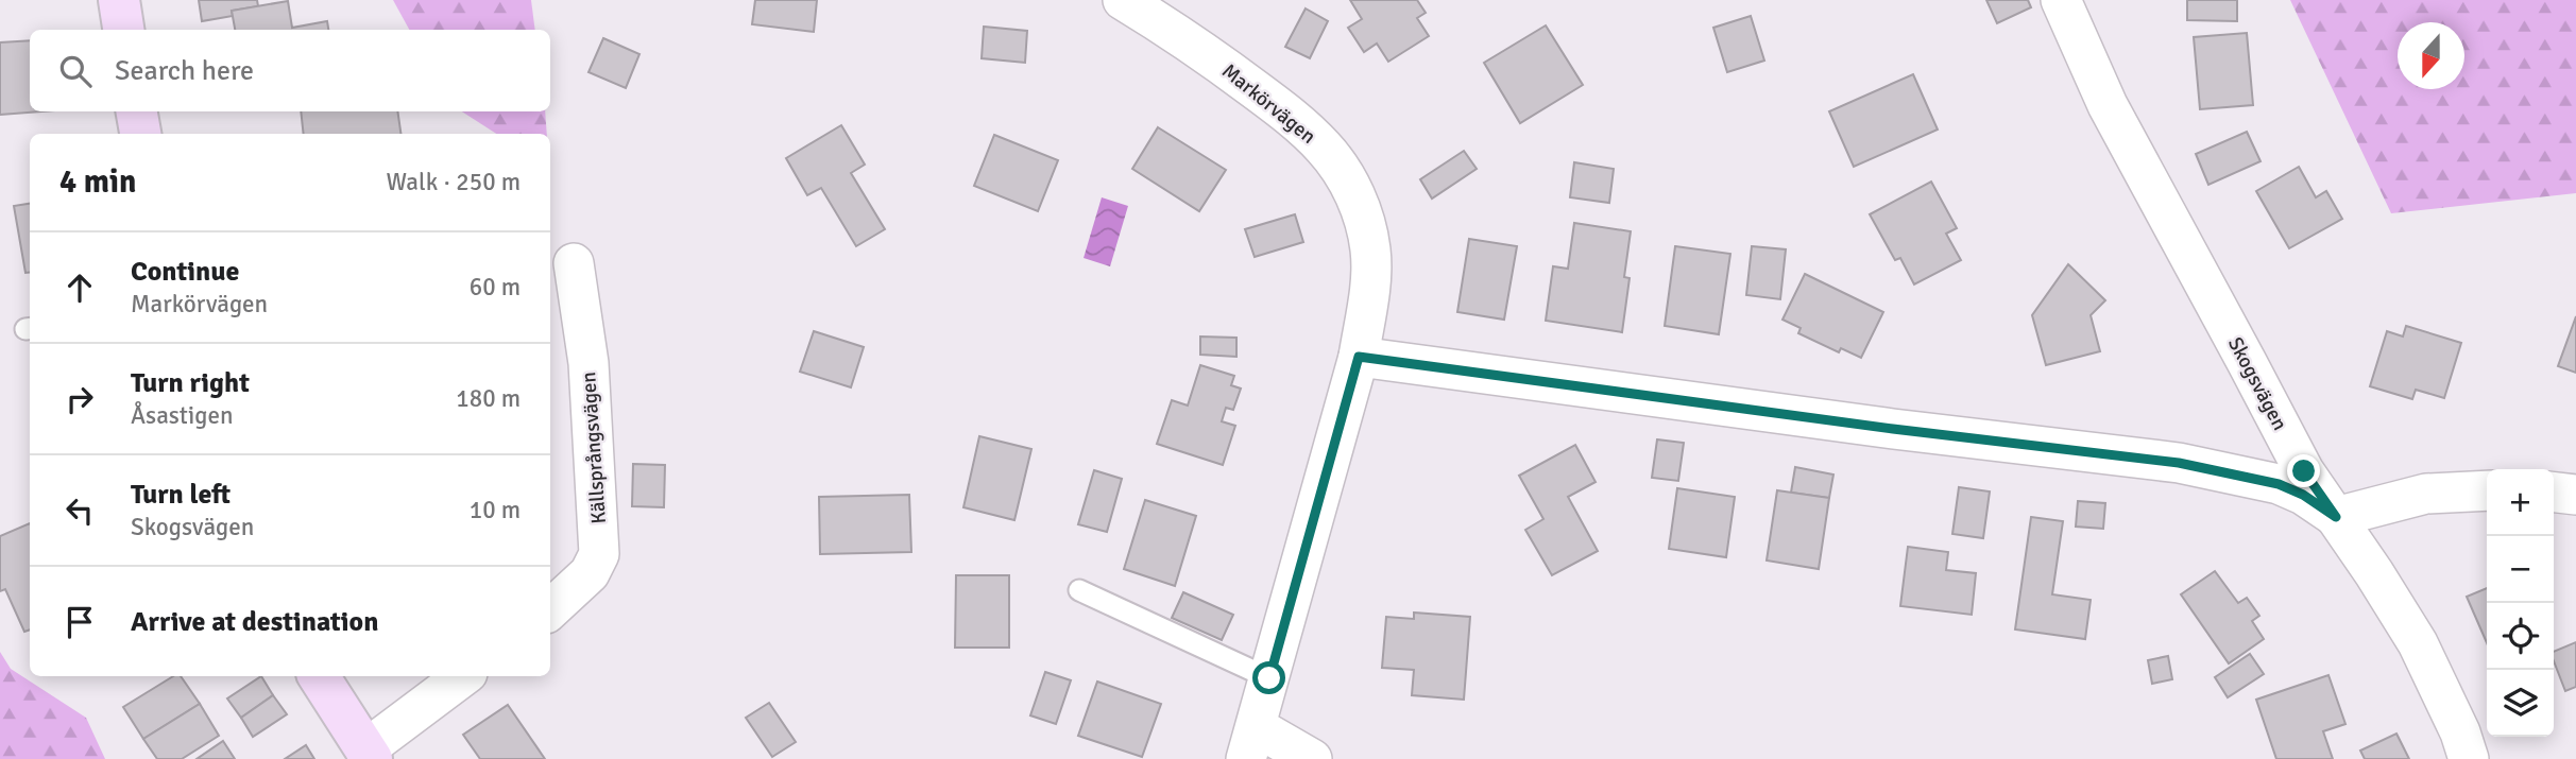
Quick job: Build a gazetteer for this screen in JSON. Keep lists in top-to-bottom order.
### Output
{
  "streets": {
    "street": ["Markörvägen", "Skogsvägen", "Källsprångsvägen"]
  },
  "north": "bottom",
  "page": {
    "search": "Search here",
    "heading": ["4 min", "Walk · 250 m"],
    "list": [
      ["Continue", "Markörvägen", "60 m"],
      ["Turn right", "Åsastigen", "180 m"],
      ["Turn left", "Skogsvägen", "10 m"],
      "Arrive at destination"
    ],
    "map_buttons": ["+", "−"]
  }
}
